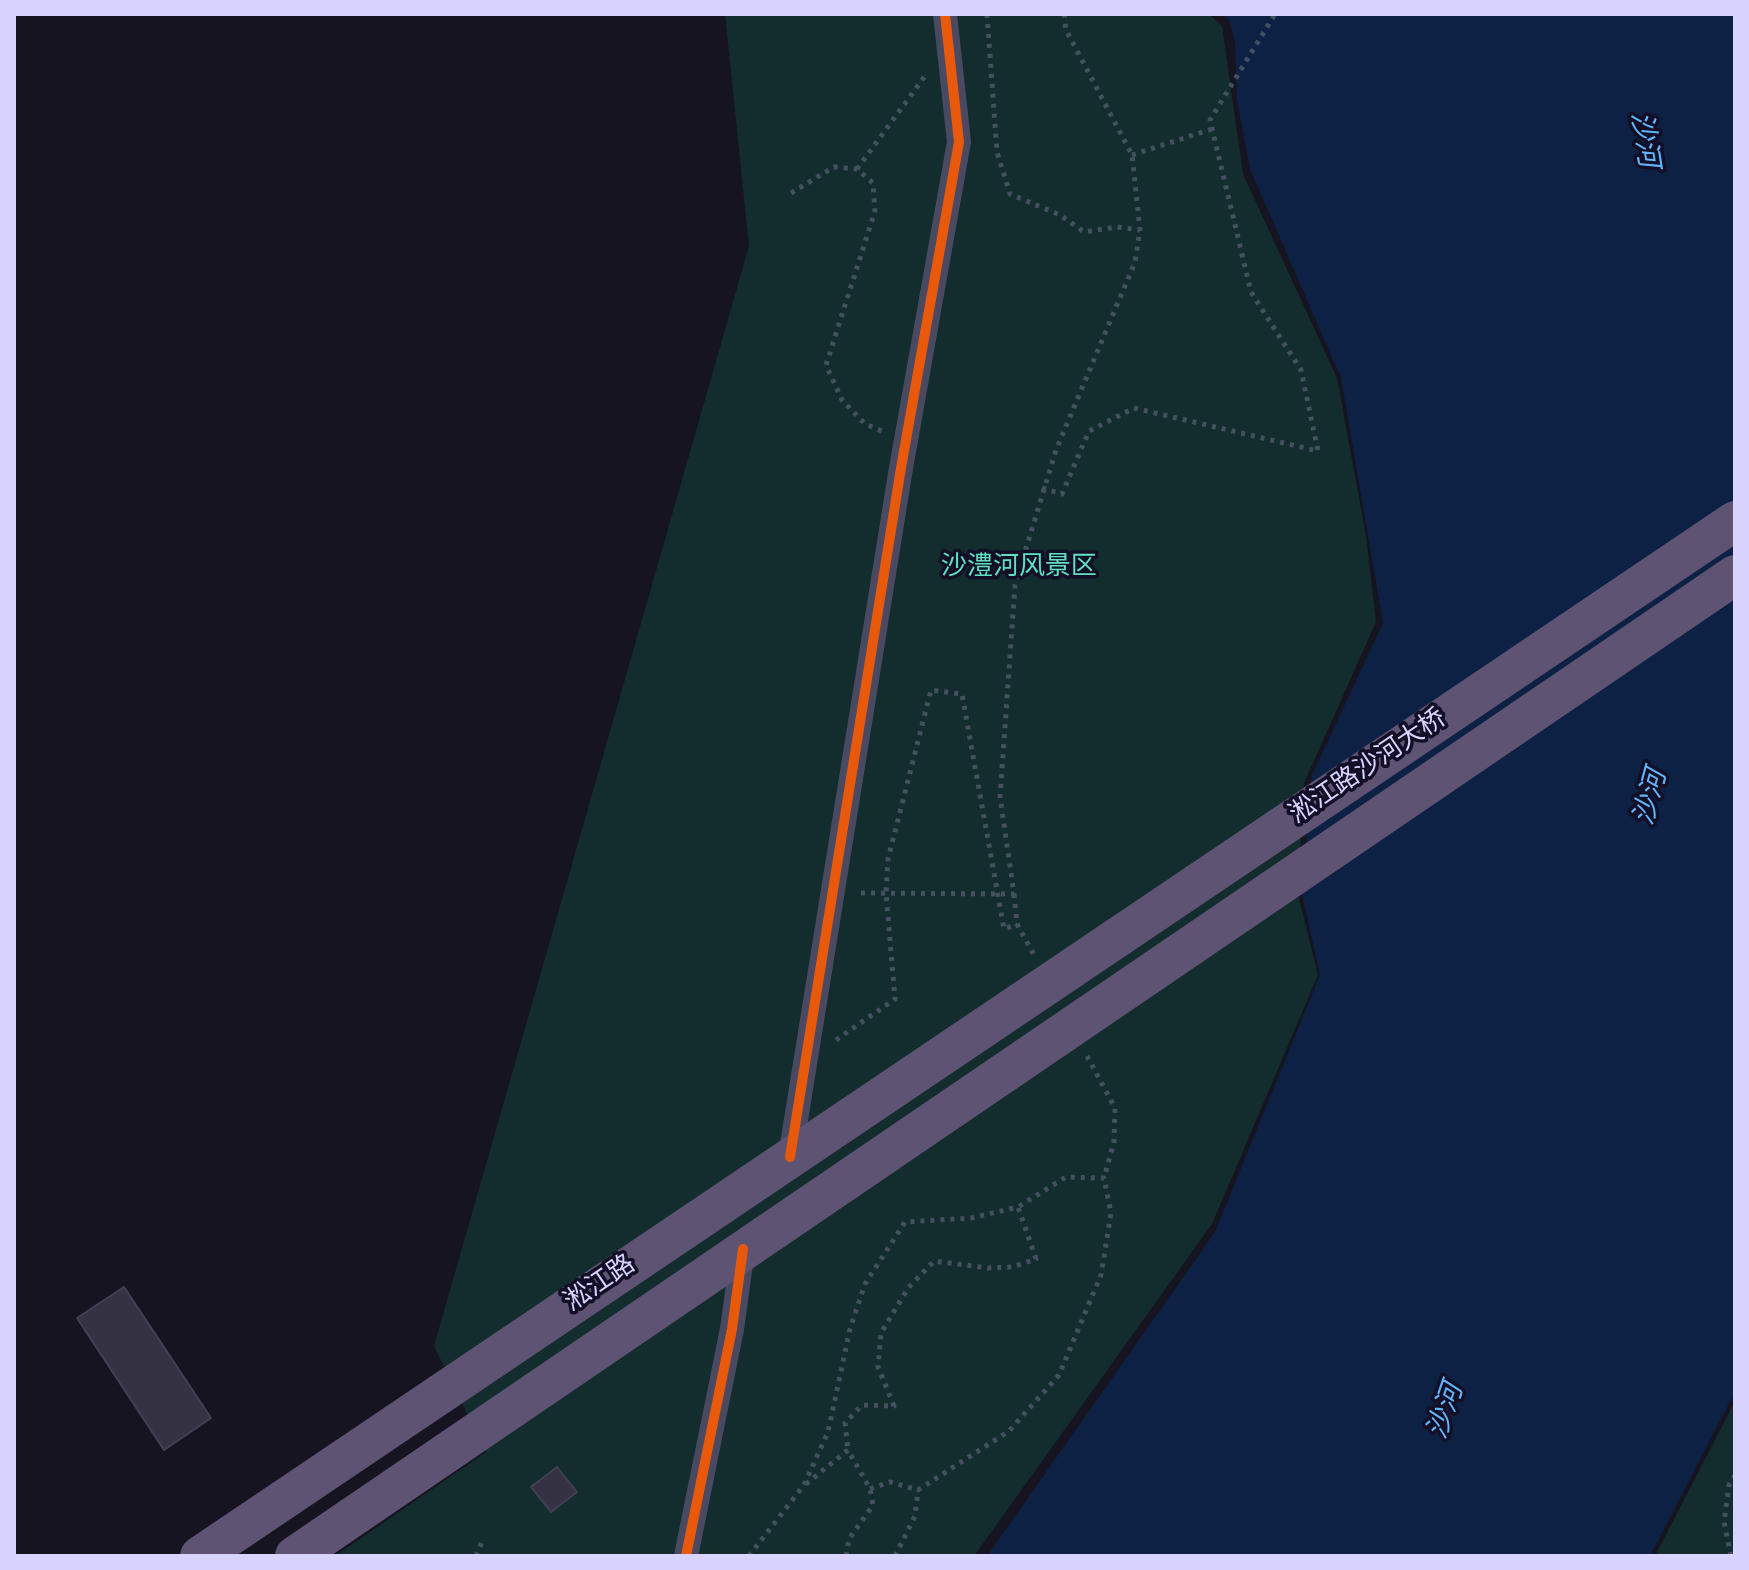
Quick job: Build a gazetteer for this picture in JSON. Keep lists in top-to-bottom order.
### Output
{
  "streets": {
    "main road": ["淞江路沙河大桥", "淞江路"]
  },
  "crossings": [
    ["淞江路沙河大桥", "淞江路"]
  ],
  "water": ["沙河"],
  "parks": ["沙澧河风景区"]
}
